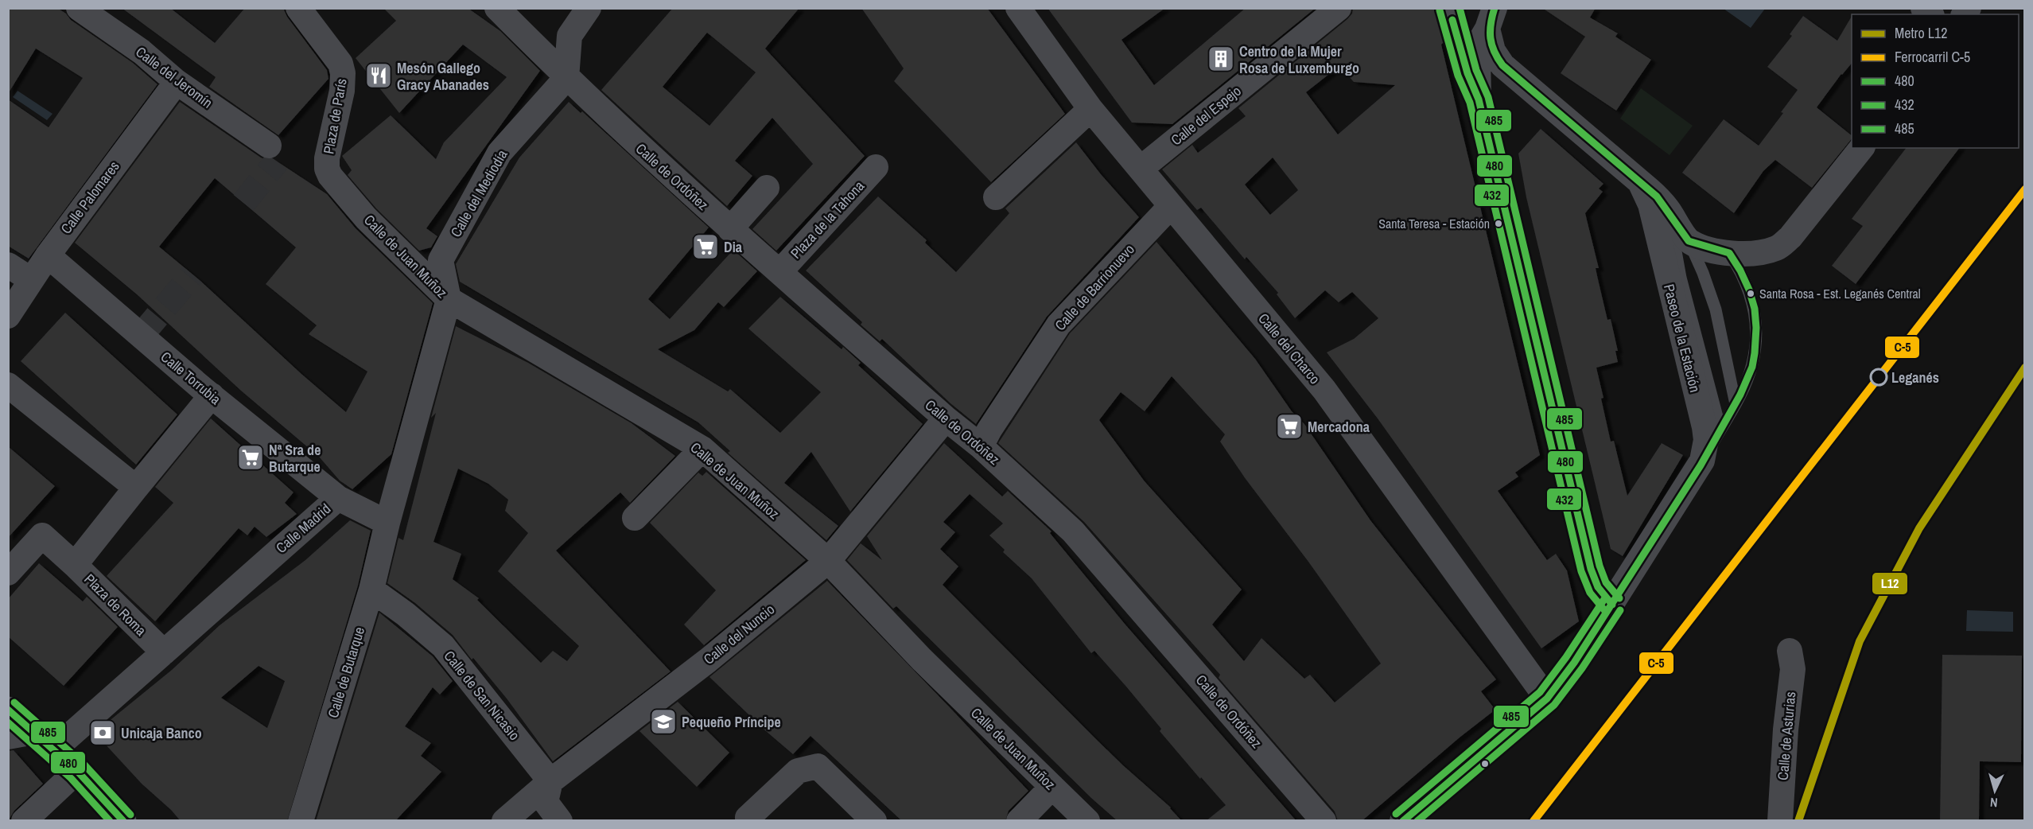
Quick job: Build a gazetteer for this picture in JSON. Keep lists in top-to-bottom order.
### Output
{
  "streets": {
    "street": [
      "Calle del Jeromín",
      "Calle del Espejo",
      "Plaza de París",
      "Calle de Ordóñez",
      "Calle del Mediodía",
      "Calle Palomares",
      "Plaza de la Tahona",
      "Calle de Juan Muñoz",
      "Calle de Barrionuevo",
      "Paseo de la Estación",
      "Calle del Charco",
      "Calle Torrubia",
      "Calle Madrid",
      "Plaza de Roma",
      "Calle del Nuncio",
      "Calle de Butarque",
      "Calle de San Nicasio",
      "Calle de Asturias"
    ]
  },
  "crossings": [
    ["Calle del Jeromín", "Calle Palomares"],
    ["Calle del Espejo", "Calle del Charco"],
    ["Plaza de París", "Calle de Juan Muñoz"],
    ["Calle de Ordóñez", "Calle del Mediodía"],
    ["Calle de Ordóñez", "Plaza de la Tahona"],
    ["Calle de Ordóñez", "Calle de Barrionuevo"],
    ["Calle de Ordóñez", "Calle del Nuncio"],
    ["Calle del Mediodía", "Calle de Juan Muñoz"],
    ["Calle Palomares", "Calle Torrubia"],
    ["Calle de Juan Muñoz", "Calle del Nuncio"],
    ["Calle de Barrionuevo", "Calle del Charco"],
    ["Calle Torrubia", "Calle Madrid"],
    ["Calle Torrubia", "Plaza de Roma"],
    ["Calle Madrid", "Plaza de Roma"],
    ["Calle Madrid", "Calle de Butarque"],
    ["Calle del Nuncio", "Calle de San Nicasio"],
    ["Calle de Butarque", "Calle de San Nicasio"]
  ],
  "places": {
    "building": ["Centro de la Mujer Rosa de Luxemburgo"],
    "restaurant": ["Mesón Gallego Gracy Abanades"],
    "other": ["Santa Teresa - Estación", "Santa Rosa - Est. Leganés Central", "Leganés"],
    "supermarket": ["Dia", "Mercadona", "Nª Sra de Butarque"],
    "school or university": ["Pequeño Príncipe"],
    "bank": ["Unicaja Banco"]
  },
  "lines": [
    "transit line 480",
    "transit line 485",
    "transit line 432",
    "rail line C-5",
    "metro line L12"
  ],
  "legend": [
    "Metro L12",
    "Ferrocarril C-5",
    "480",
    "432",
    "485"
  ],
  "north": "bottom"
}
